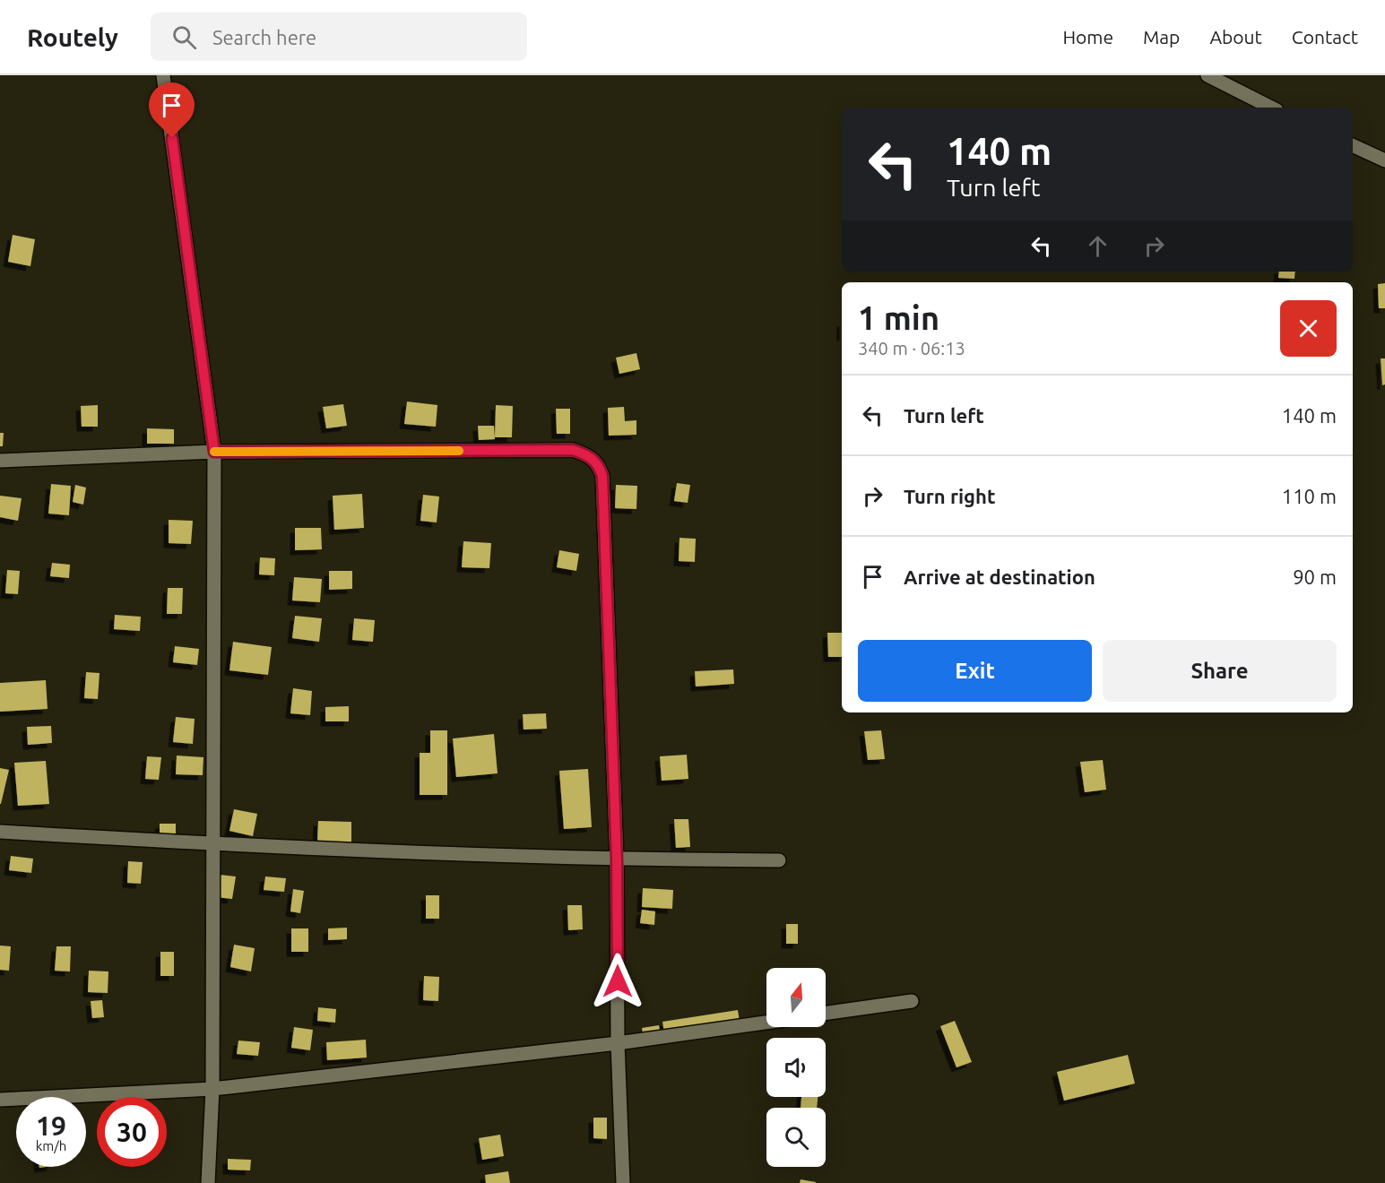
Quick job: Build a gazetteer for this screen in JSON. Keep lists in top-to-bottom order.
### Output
{
  "north": "top",
  "page": {
    "header": "Routely",
    "search": "Search here",
    "nav": [
      "Home",
      "Map",
      "About",
      "Contact"
    ],
    "turn": ["140 m", "Turn left"],
    "heading": ["1 min", "340 m · 06:13"],
    "list": [
      {
        "name": "Turn left",
        "value": "140 m"
      },
      {
        "name": "Turn right",
        "value": "110 m"
      },
      {
        "name": "Arrive at destination",
        "value": "90 m"
      }
    ],
    "buttons": ["Exit", "Share"],
    "speed": "19 km/h",
    "limit": "30"
  }
}
